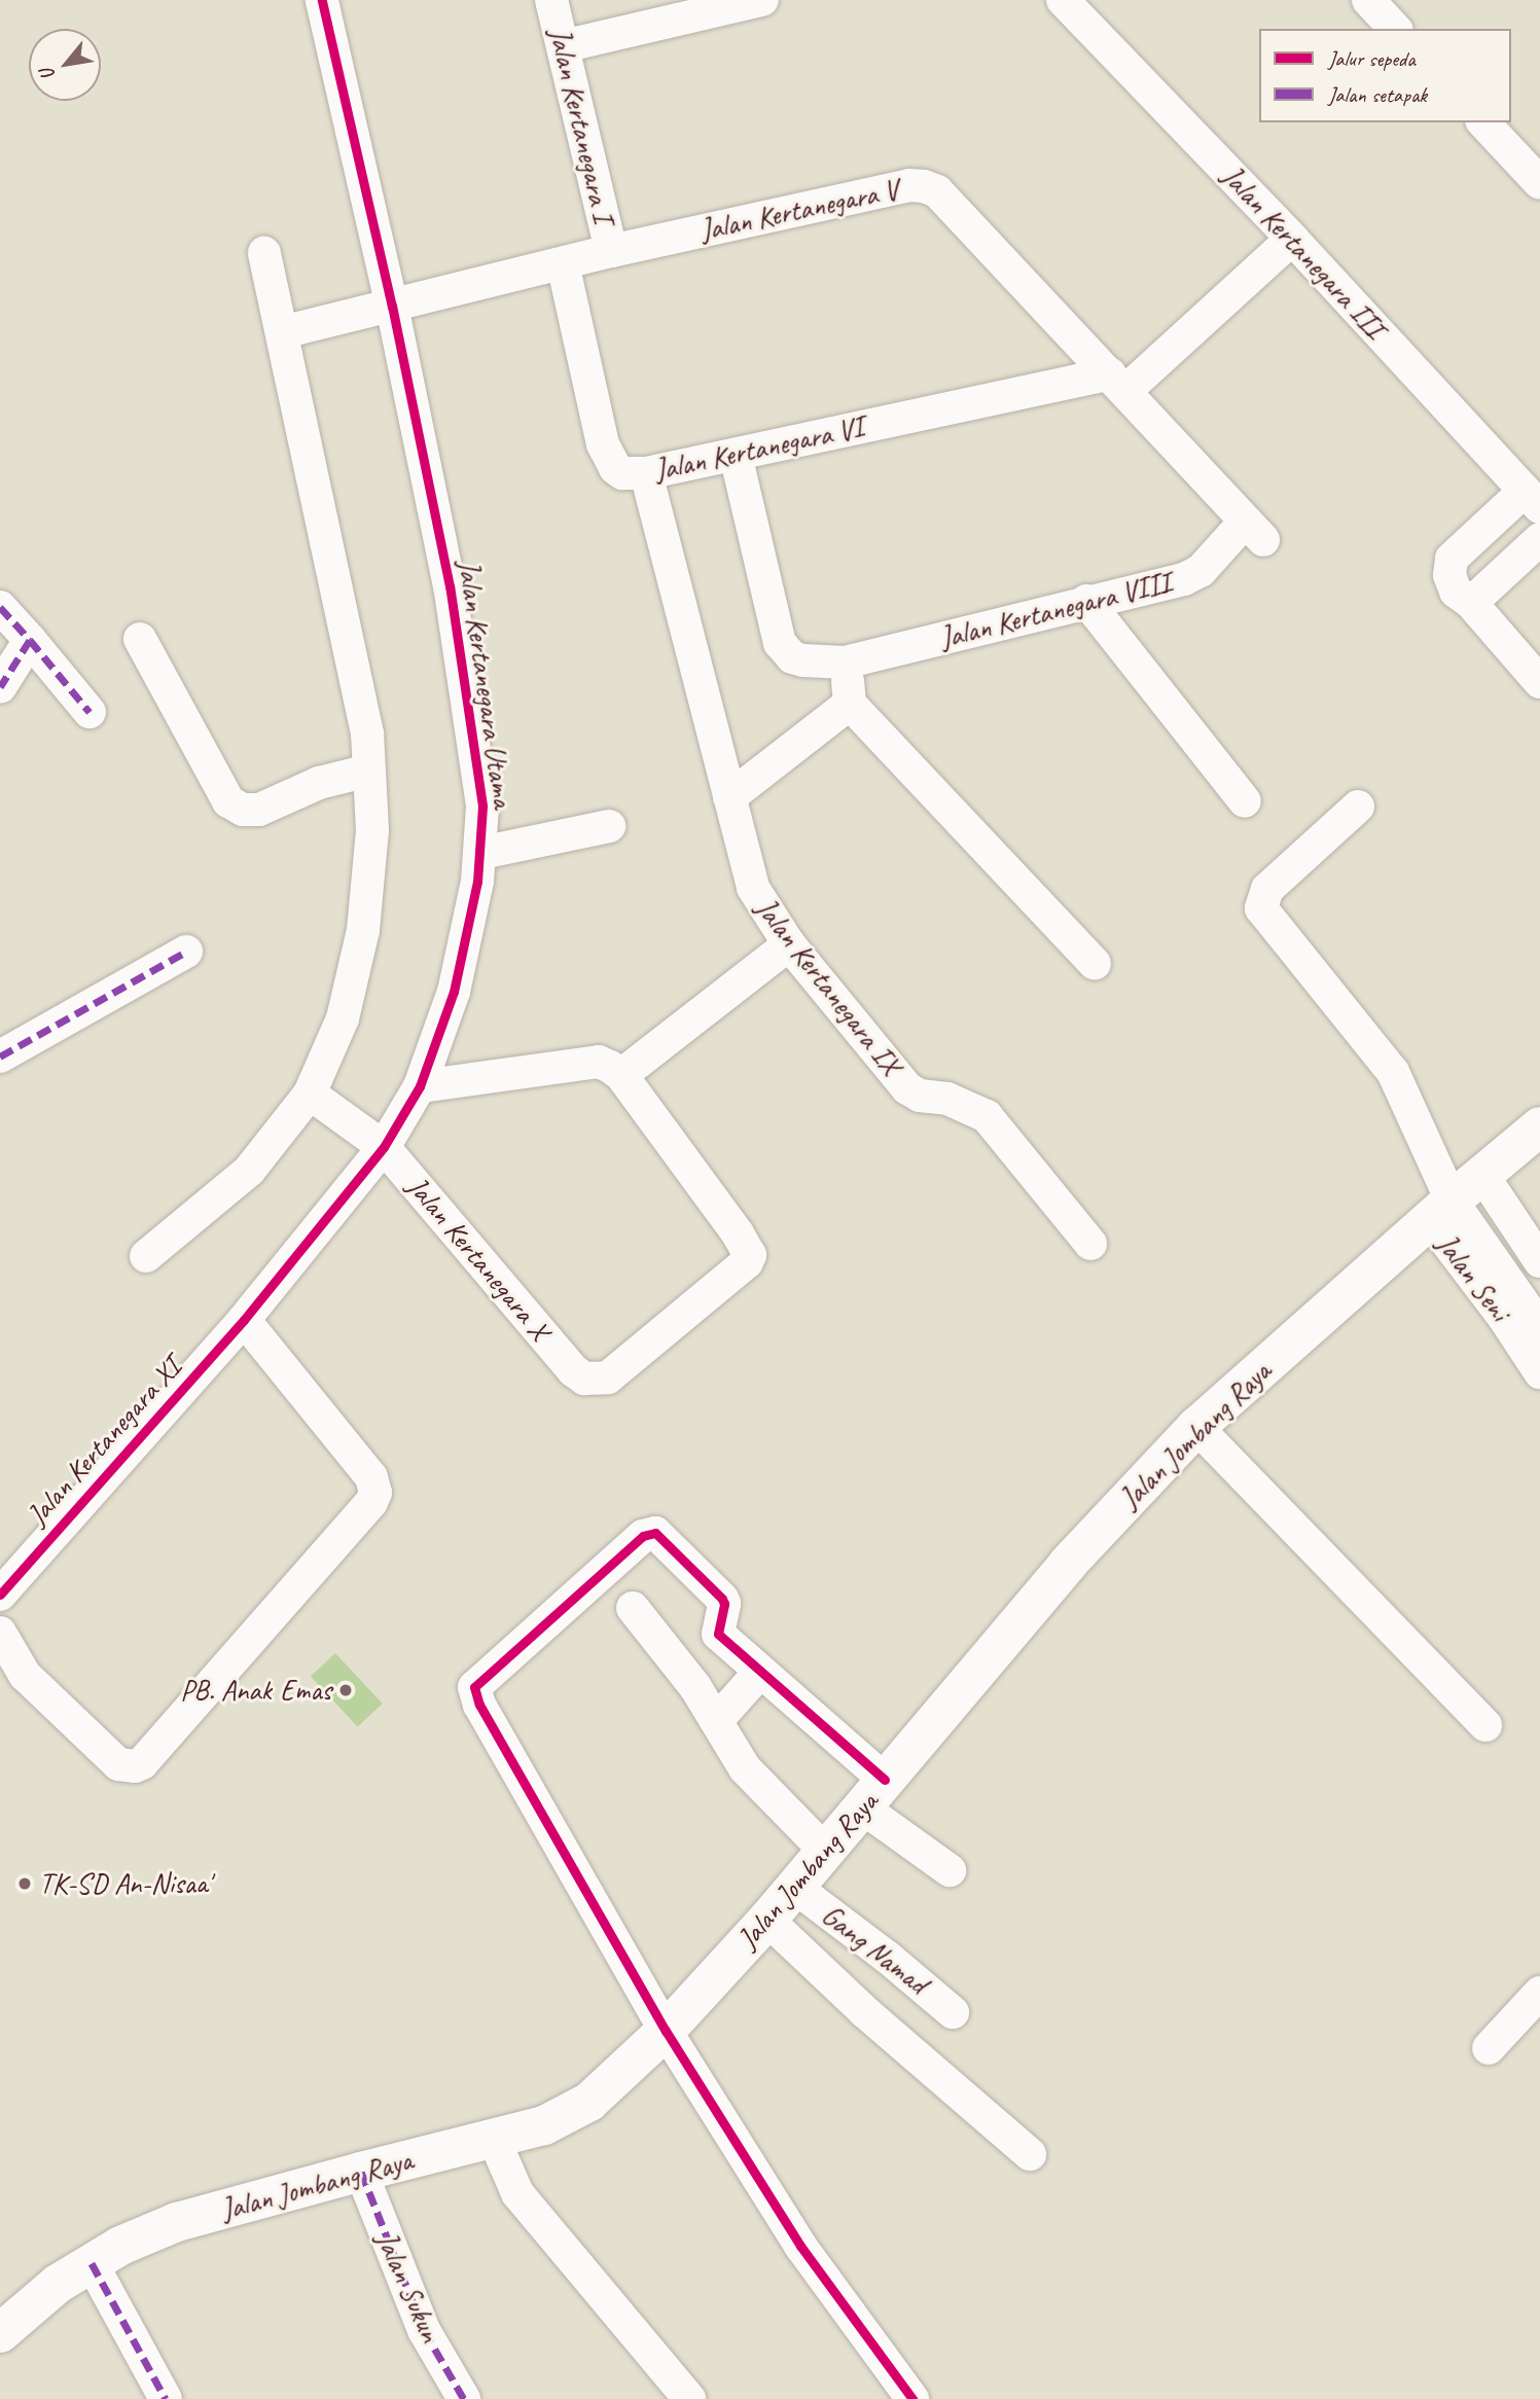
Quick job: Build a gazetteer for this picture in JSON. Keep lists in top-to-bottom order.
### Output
{
  "streets": {
    "main road": ["Jalan Jombang Raya"],
    "street": [
      "Jalan Kertanegara I",
      "Jalan Kertanegara V",
      "Jalan Kertanegara III",
      "Jalan Kertanegara VI",
      "Jalan Kertanegara VIII",
      "Jalan Kertanegara Utama",
      "Jalan Kertanegara IX",
      "Jalan Kertanegara X",
      "Jalan Seni",
      "Jalan Kertanegara XI",
      "Gang Namad",
      "Jalan Sukun"
    ]
  },
  "crossings": [
    ["Jalan Kertanegara I", "Jalan Kertanegara V"],
    ["Jalan Kertanegara V", "Jalan Kertanegara VI"],
    ["Jalan Kertanegara V", "Jalan Kertanegara VIII"],
    ["Jalan Kertanegara V", "Jalan Kertanegara Utama"],
    ["Jalan Kertanegara VI", "Jalan Kertanegara VIII"],
    ["Jalan Kertanegara VI", "Jalan Kertanegara IX"],
    ["Jalan Kertanegara Utama", "Jalan Kertanegara X"],
    ["Jalan Kertanegara Utama", "Jalan Kertanegara XI"],
    ["Jalan Seni", "Jalan Jombang Raya"],
    ["Jalan Jombang Raya", "Gang Namad"],
    ["Jalan Jombang Raya", "Jalan Sukun"]
  ],
  "places": ["PB. Anak Emas", "TK-SD An-Nisaa'"],
  "legend": ["Jalur sepeda", "Jalan setapak"],
  "north": "bottom left"
}
